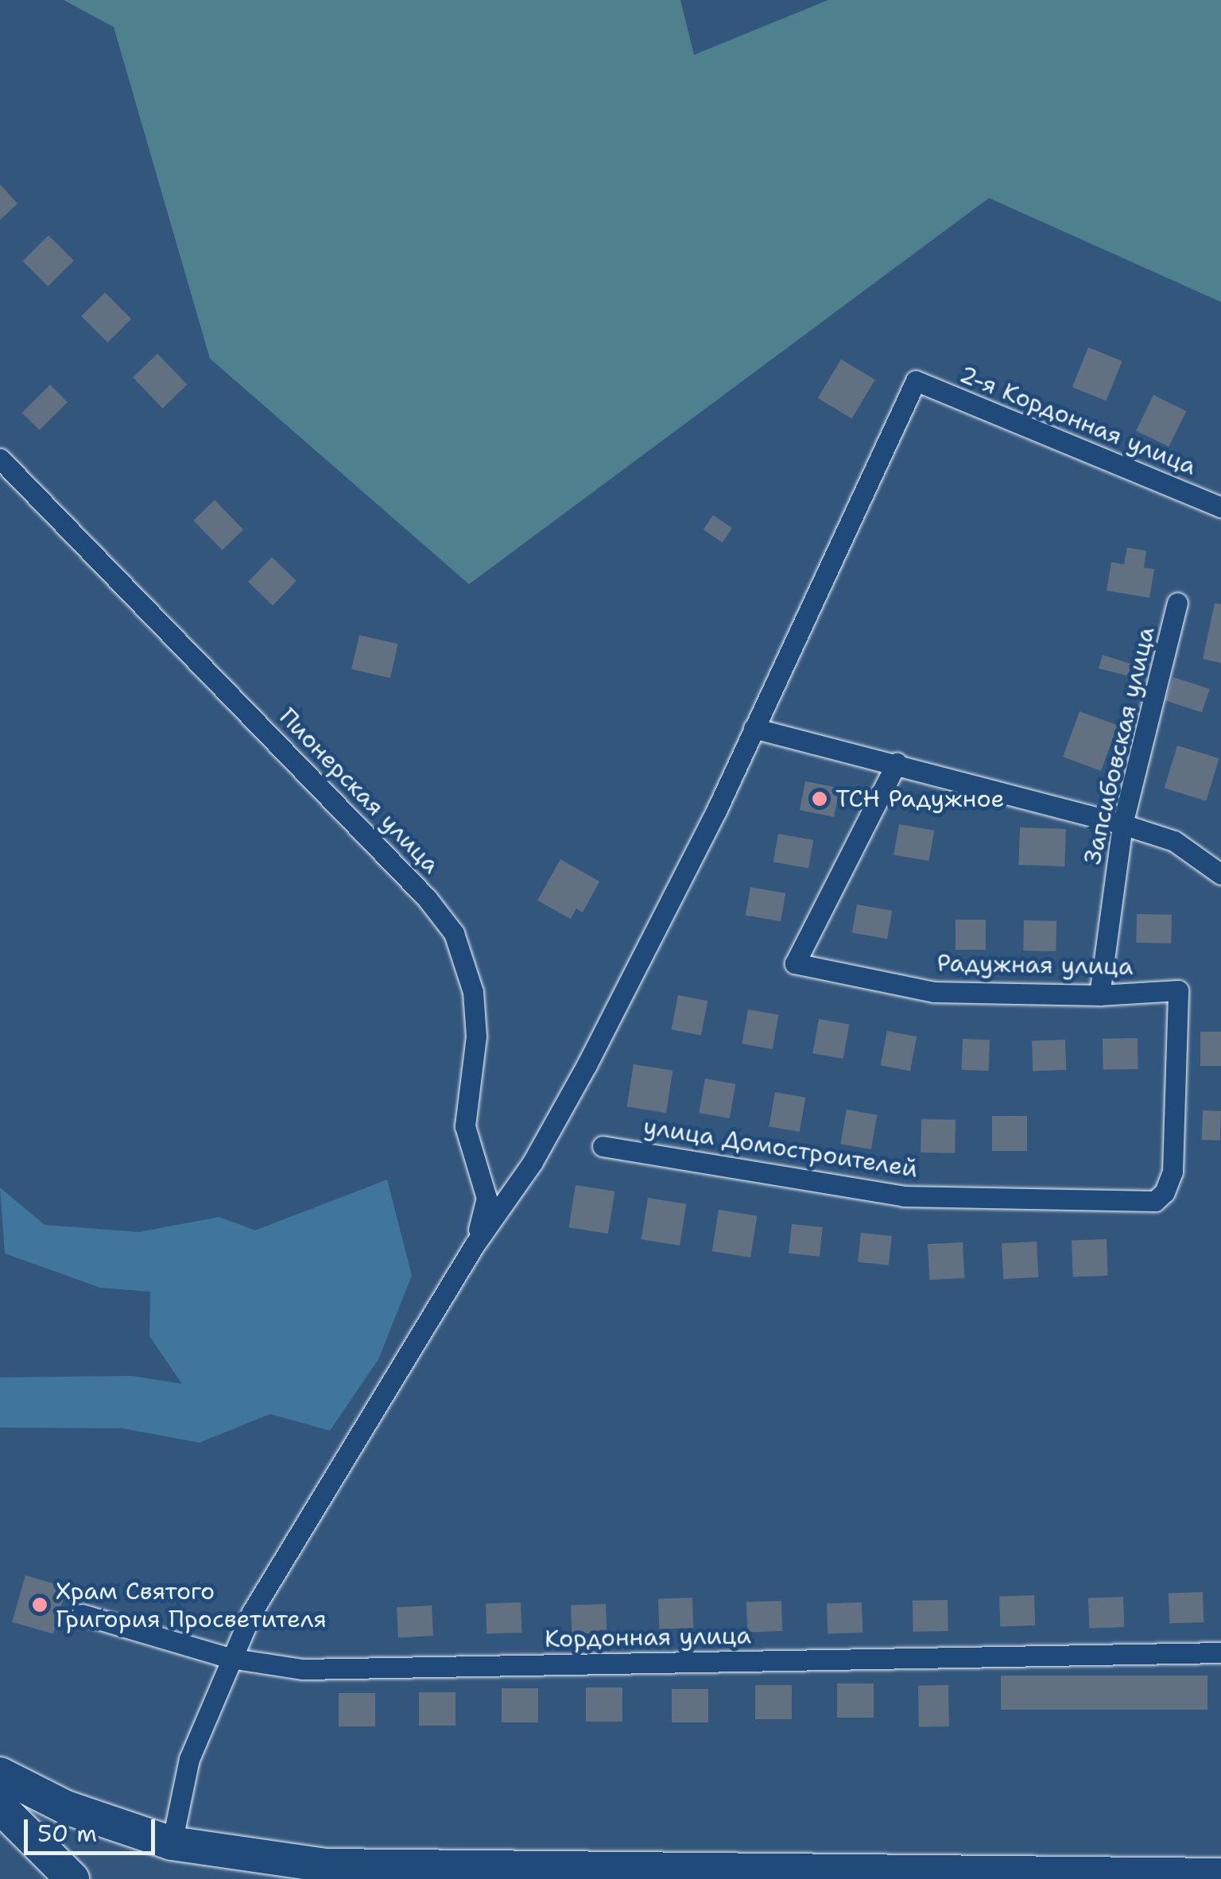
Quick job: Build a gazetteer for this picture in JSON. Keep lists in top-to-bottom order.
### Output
{
  "streets": {
    "street": [
      "2-я Кордонная улица",
      "Запсибовская улица",
      "Пионерская улица",
      "Радужная улица",
      "улица Домостроителей",
      "Кордонная улица"
    ]
  },
  "crossings": [
    ["Запсибовская улица", "Радужная улица"],
    ["Радужная улица", "улица Домостроителей"]
  ],
  "places": ["ТСН Радужное", "Храм Святого Григория Просветителя"],
  "scale_bar": "50 m"
}
